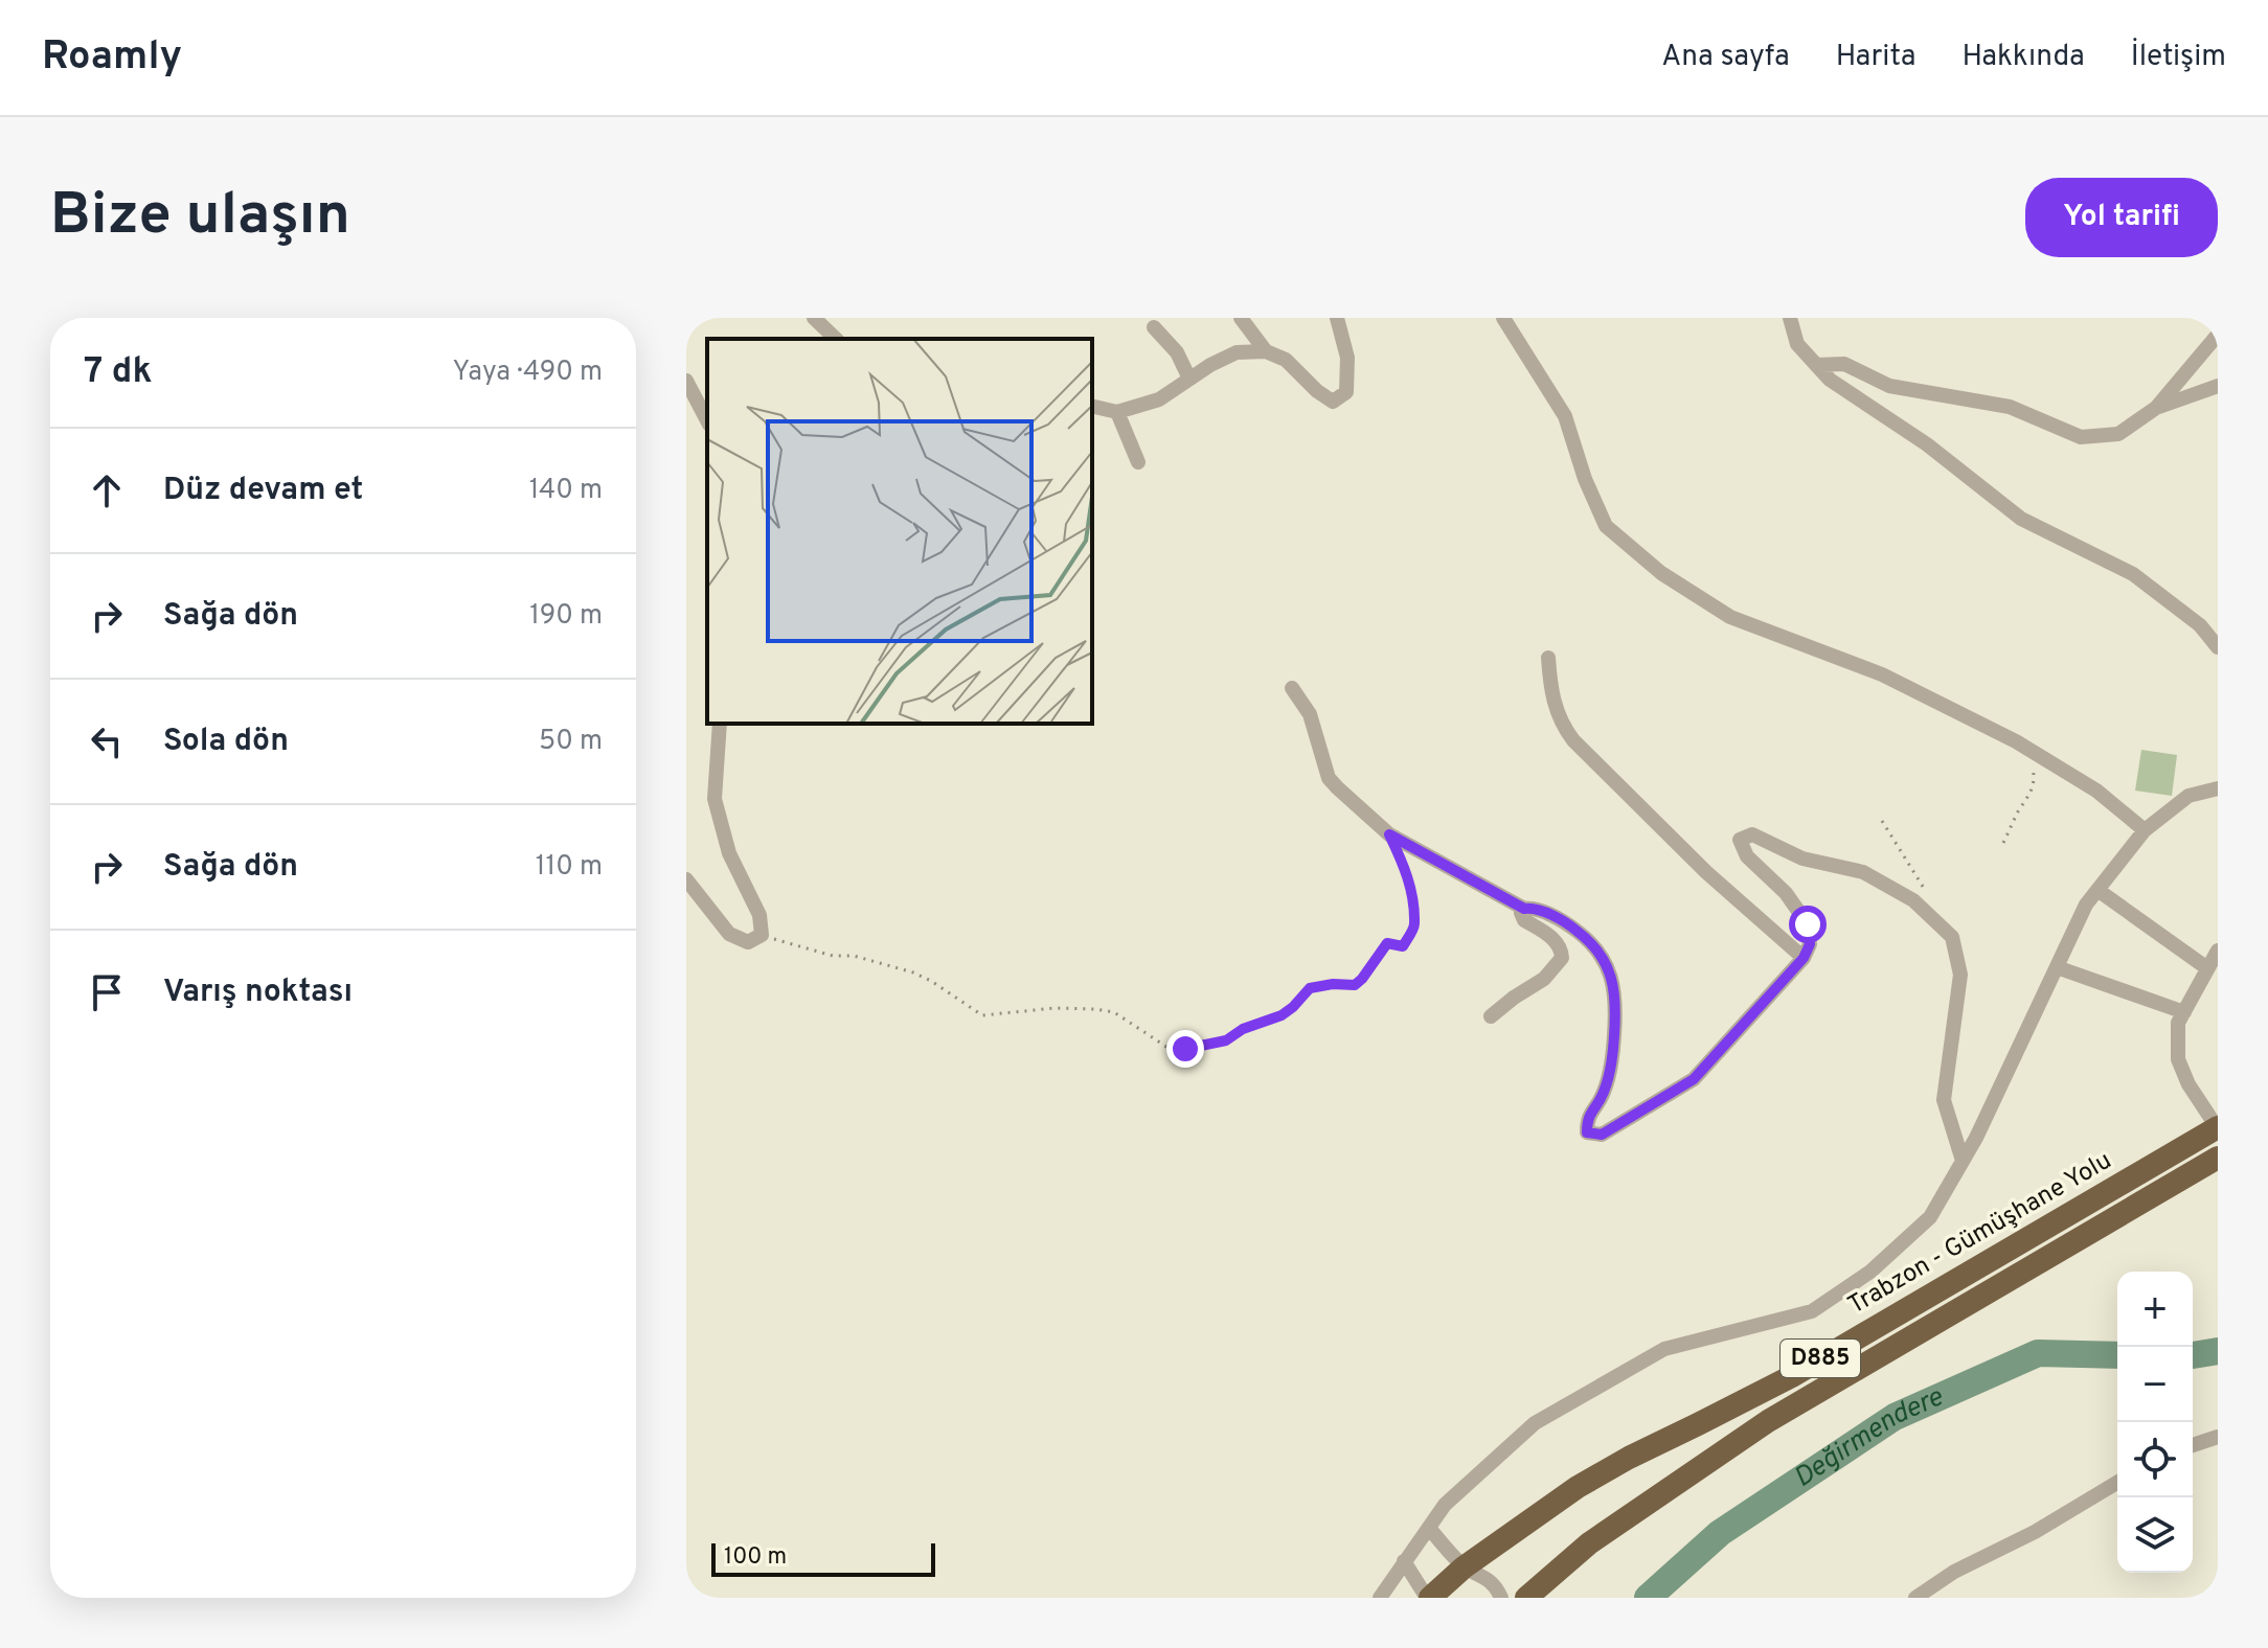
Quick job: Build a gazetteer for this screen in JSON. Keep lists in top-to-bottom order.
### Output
{
  "streets": {
    "highway": ["Trabzon - Gümüşhane Yolu", "D885"]
  },
  "water": ["Değirmendere"],
  "scale_bar": "100 m",
  "page": {
    "header": "Roamly",
    "nav": [
      "Ana sayfa",
      "Harita",
      "Hakkında",
      "İletişim"
    ],
    "buttons": "Yol tarifi",
    "title": "Bize ulaşın",
    "heading": ["7 dk", "Yaya · 490 m"],
    "list": [
      ["Düz devam et", "140 m"],
      ["Sağa dön", "190 m"],
      ["Sola dön", "50 m"],
      ["Sağa dön", "110 m"],
      "Varış noktası"
    ],
    "map_buttons": ["+", "−"],
    "scale": "100 m"
  }
}
